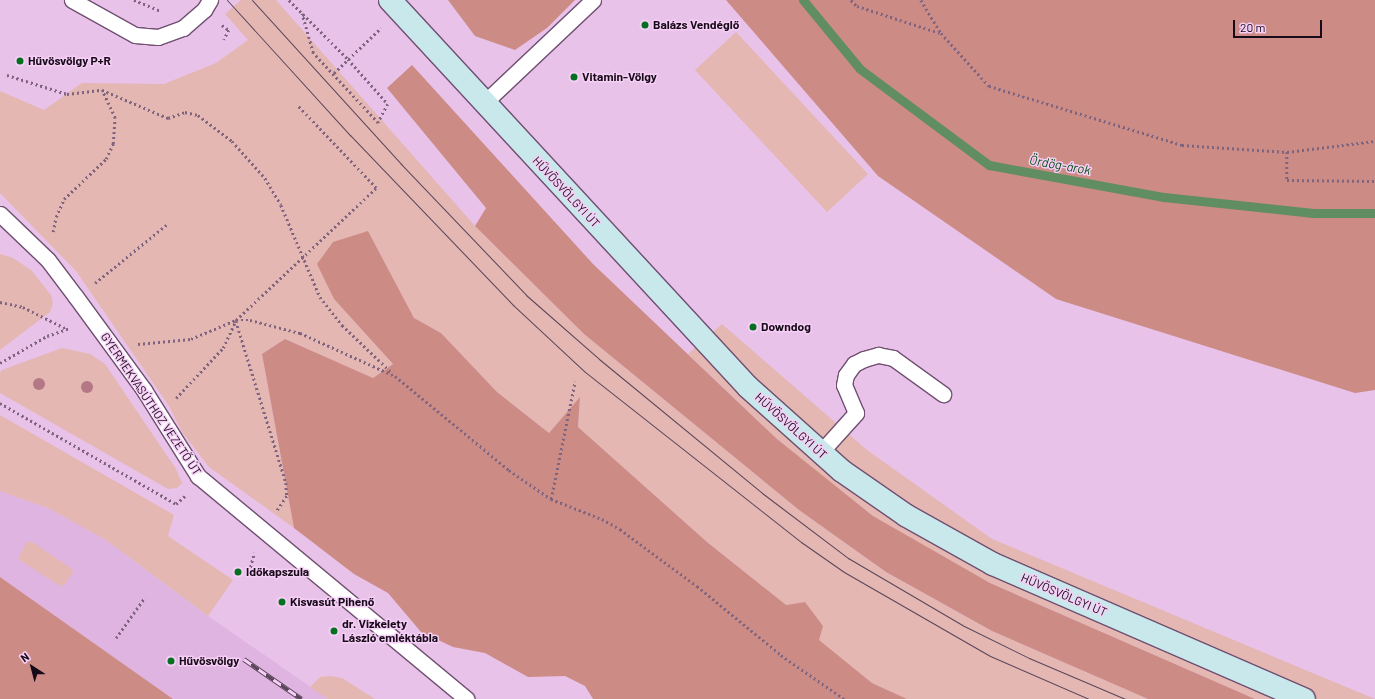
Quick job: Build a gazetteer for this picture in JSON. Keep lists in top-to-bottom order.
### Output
{
  "streets": {
    "main road": ["HŰVÖSVÖLGYI ÚT"],
    "lane": ["GYERMEKVASÚTHOZ VEZETŐ ÚT"]
  },
  "water": ["Ördög-árok"],
  "places": [
    "Balázs Vendéglő",
    "Hűvösvölgy P+R",
    "Vitamin-Völgy",
    "Downdog",
    "Időkapszula",
    "Kisvasút Pihenő",
    "dr. Vizkelety László emléktábla",
    "Hűvösvölgy"
  ],
  "scale_bar": "20 m",
  "north": "top left"
}
